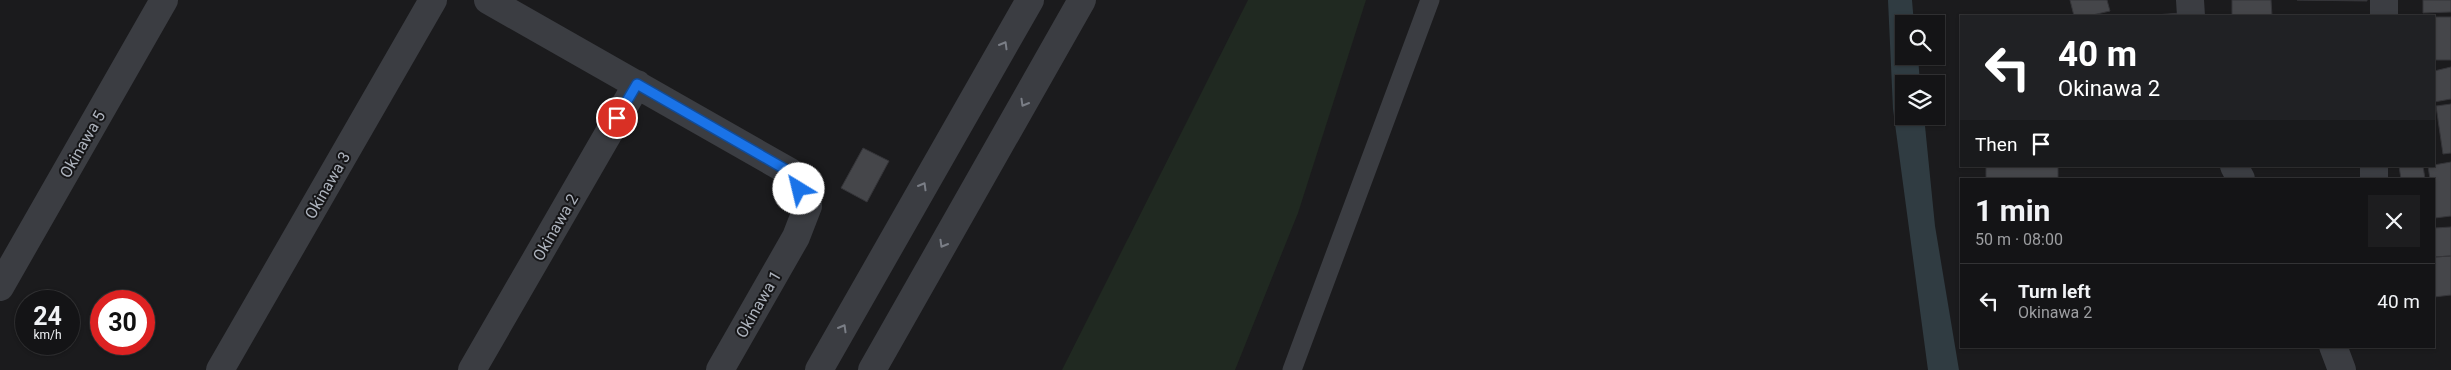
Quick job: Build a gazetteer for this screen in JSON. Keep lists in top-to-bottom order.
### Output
{
  "streets": {
    "street": [
      "Okinawa 5",
      "Okinawa 3",
      "Okinawa 2",
      "Okinawa 1"
    ]
  },
  "crossings": [
    ["Okinawa 2", "Okinawa 1"]
  ],
  "page": {
    "turn": ["40 m", "Okinawa 2"],
    "then": "Then",
    "heading": ["1 min", "50 m · 08:00"],
    "list": [
      {
        "name": "Turn left",
        "note": "Okinawa 2",
        "value": "40 m"
      }
    ],
    "speed": "24 km/h",
    "limit": "30"
  }
}
